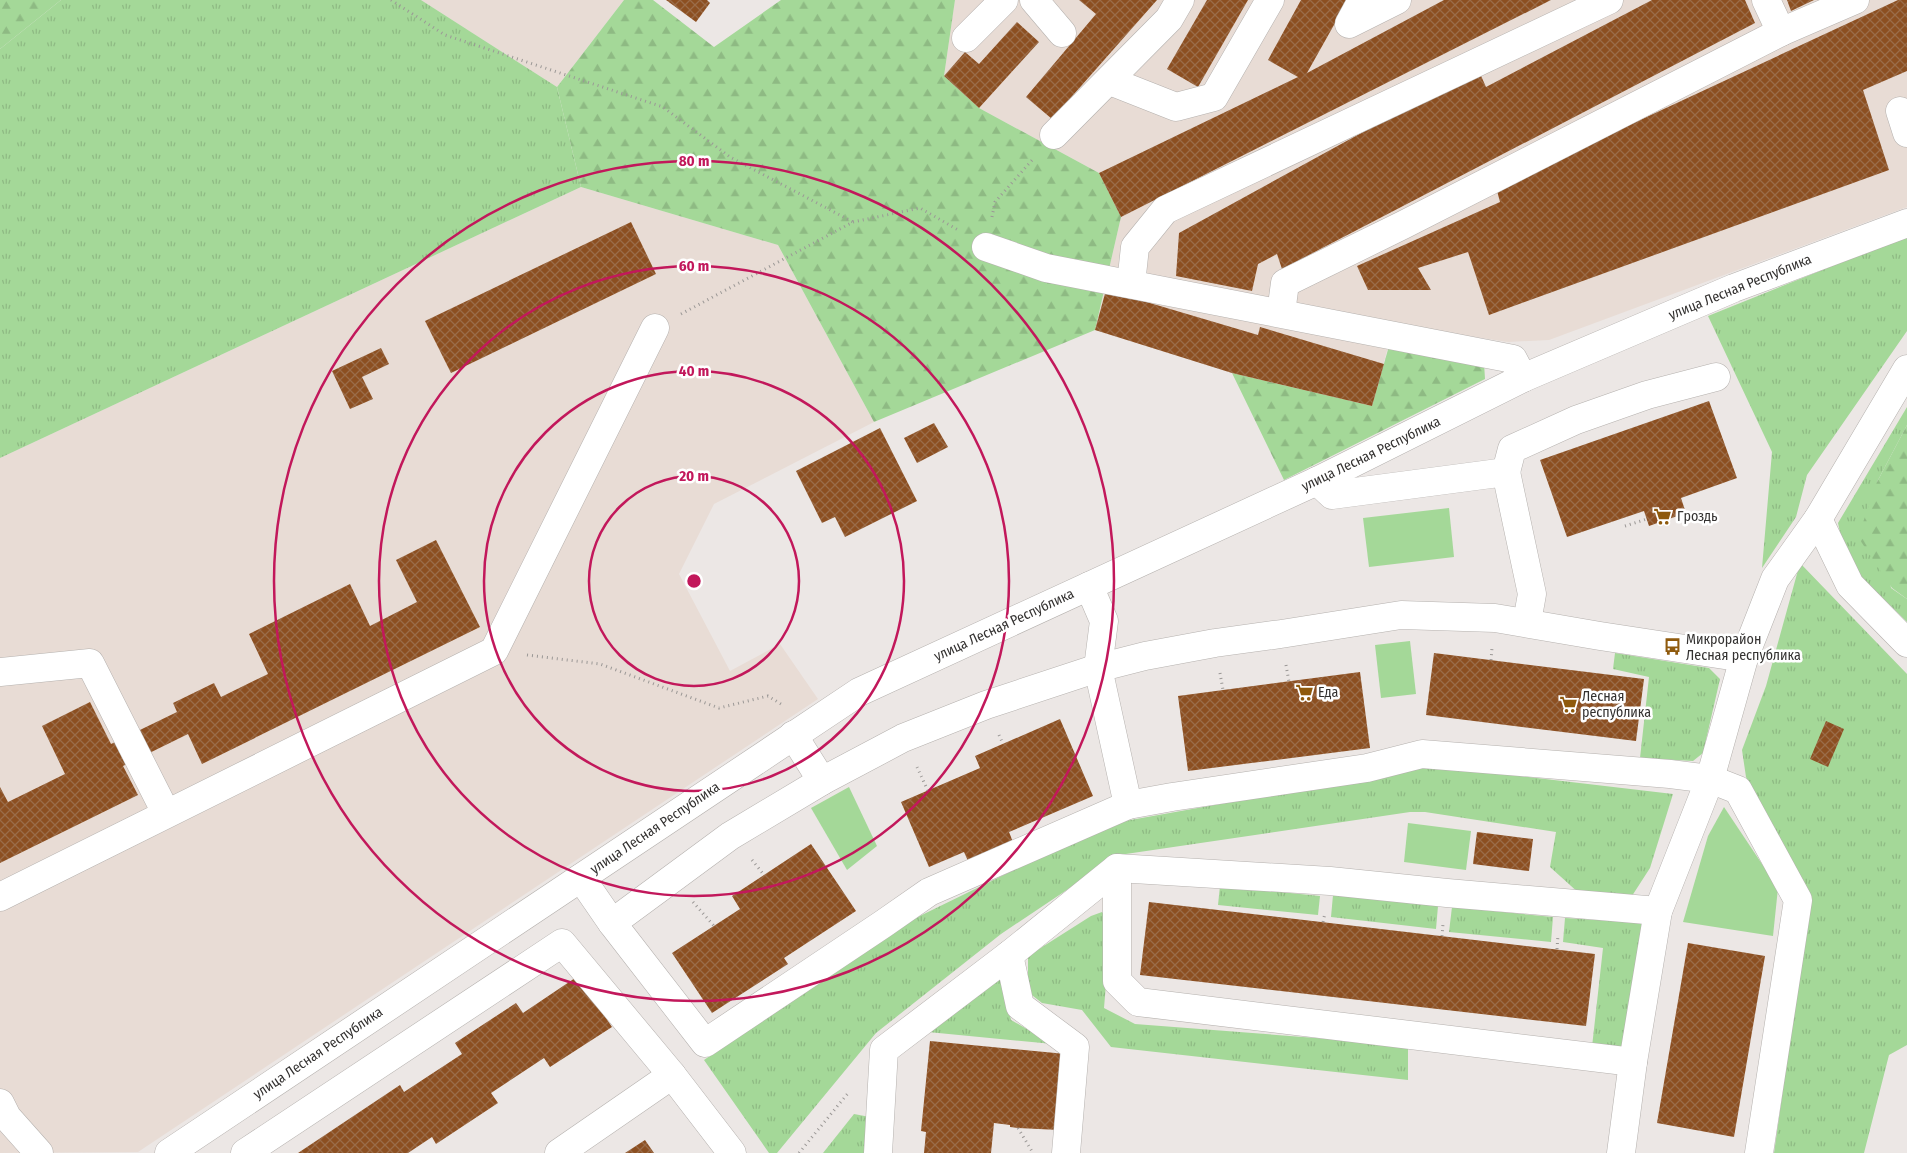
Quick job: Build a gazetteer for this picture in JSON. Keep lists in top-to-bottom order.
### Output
{
  "streets": {
    "street": ["улица Лесная Республика"]
  },
  "places": {
    "supermarket": ["Гроздь", "Еда", "Лесная республика"],
    "bus stop": ["Микрорайон Лесная республика"]
  },
  "rings": [
    "80 m",
    "60 m",
    "40 m",
    "20 m"
  ]
}
